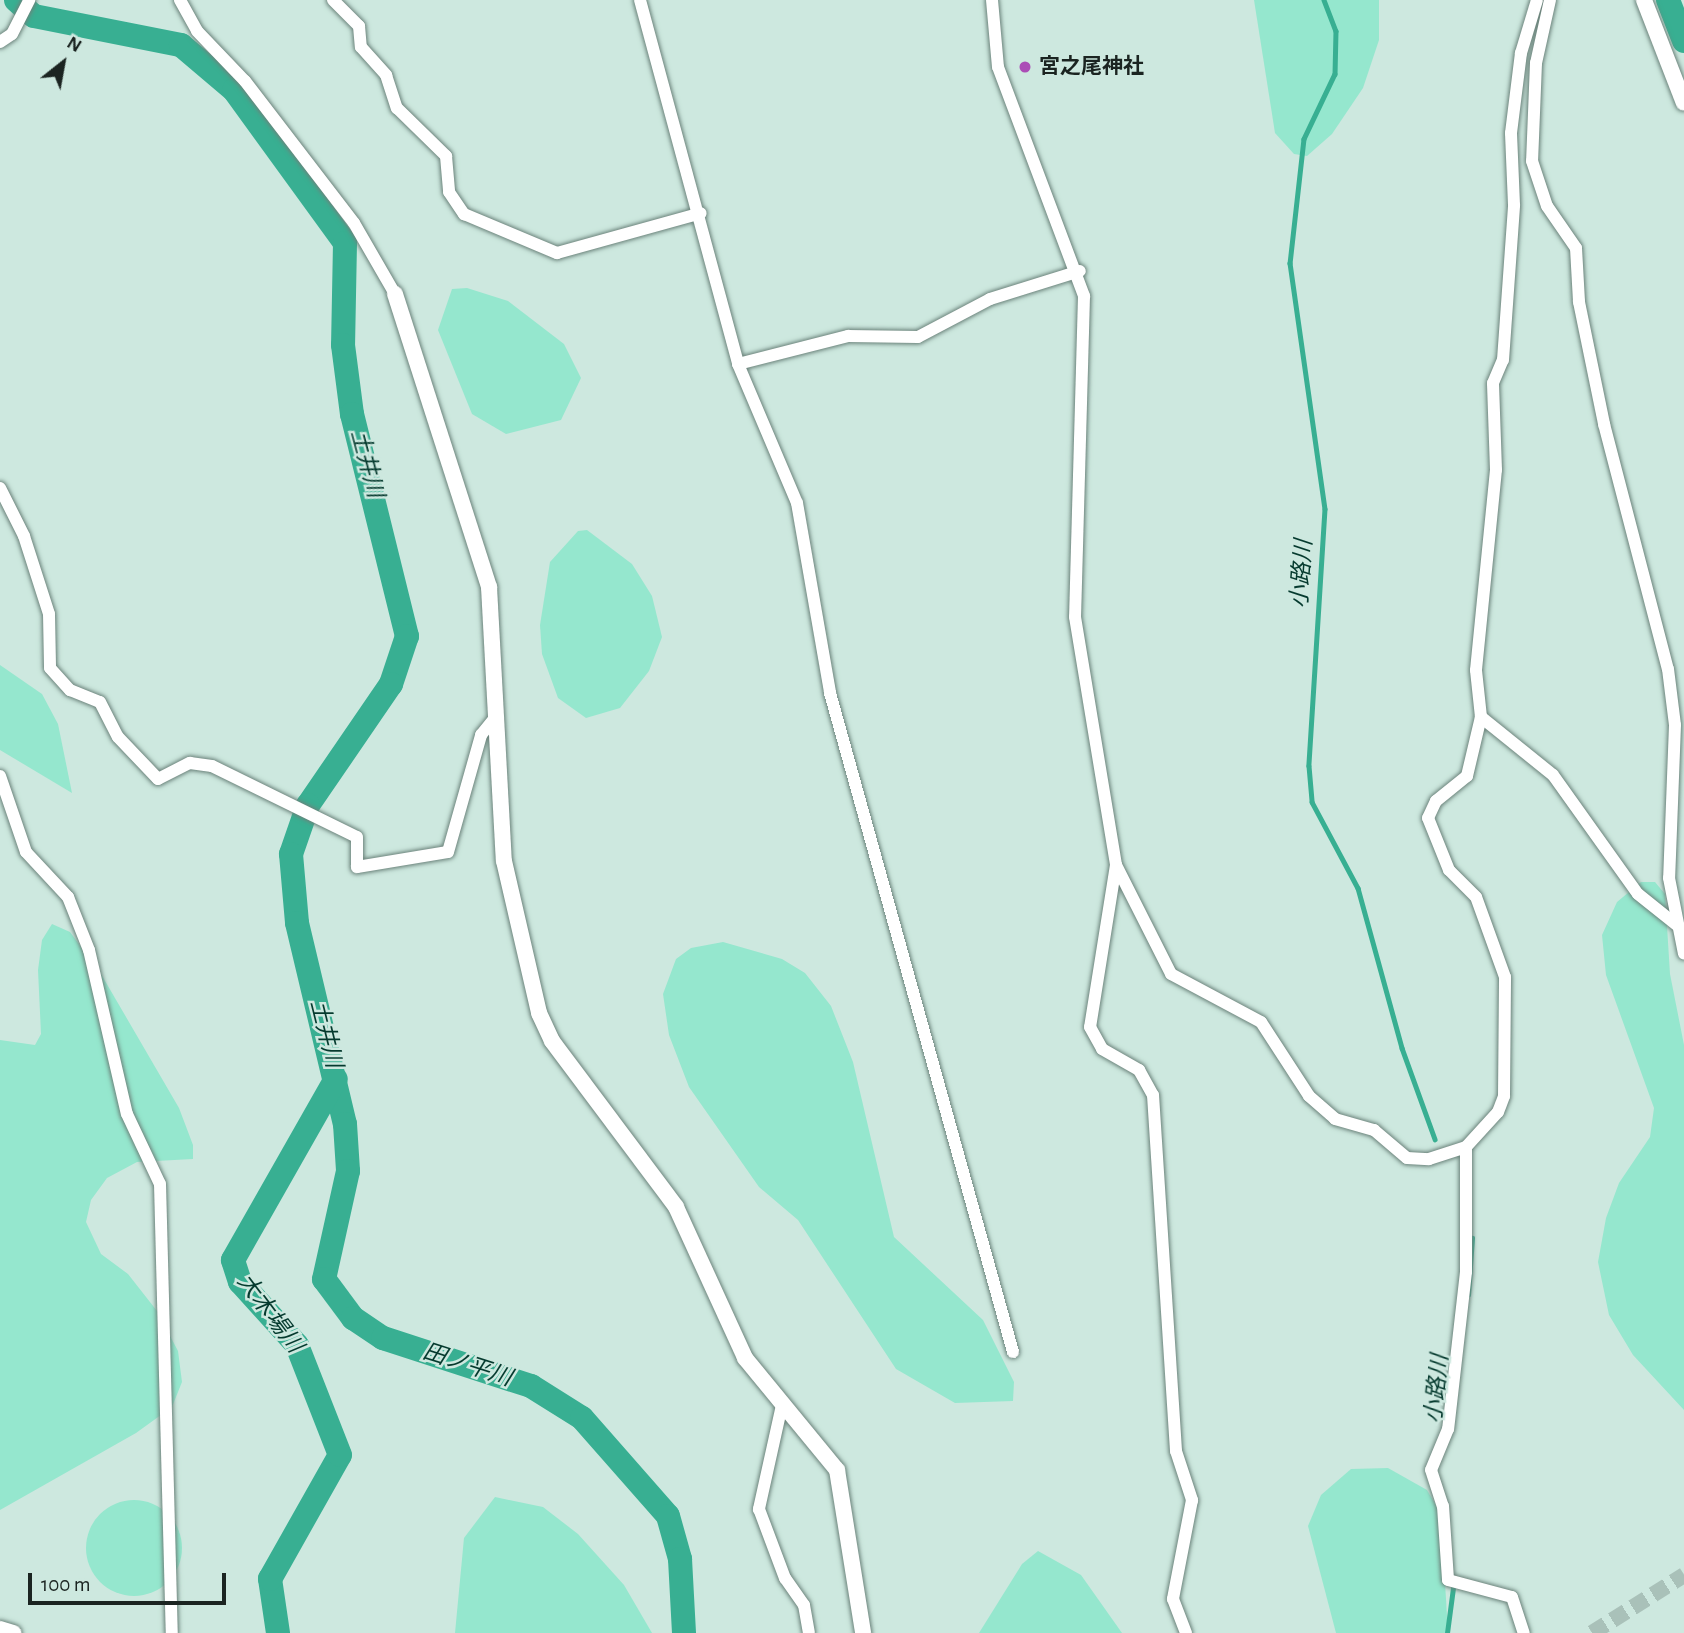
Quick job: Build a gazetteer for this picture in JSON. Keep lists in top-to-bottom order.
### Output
{
  "water": [
    "土井川",
    "小路川",
    "大木場川",
    "田ノ平川"
  ],
  "places": ["宮之尾神社"],
  "scale_bar": "100 m",
  "north": "top right"
}
